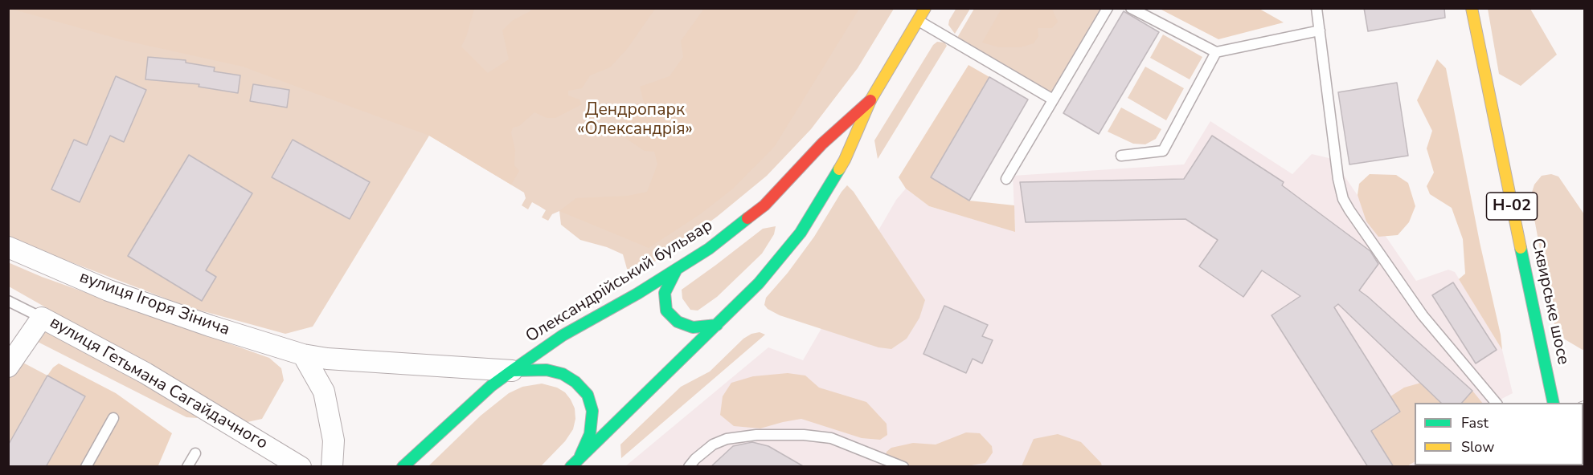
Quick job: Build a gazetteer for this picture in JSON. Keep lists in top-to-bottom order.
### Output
{
  "streets": {
    "main road": ["Н-02", "Олександрійський бульвар", "Сквирське шосе"],
    "street": ["вулиця Ігоря Зінича", "вулиця Гетьмана Сагайдачного"]
  },
  "crossings": [
    ["Олександрійський бульвар", "вулиця Ігоря Зінича"]
  ],
  "parks": ["Дендропарк «Олександрія»"],
  "legend": ["Fast", "Slow"]
}
